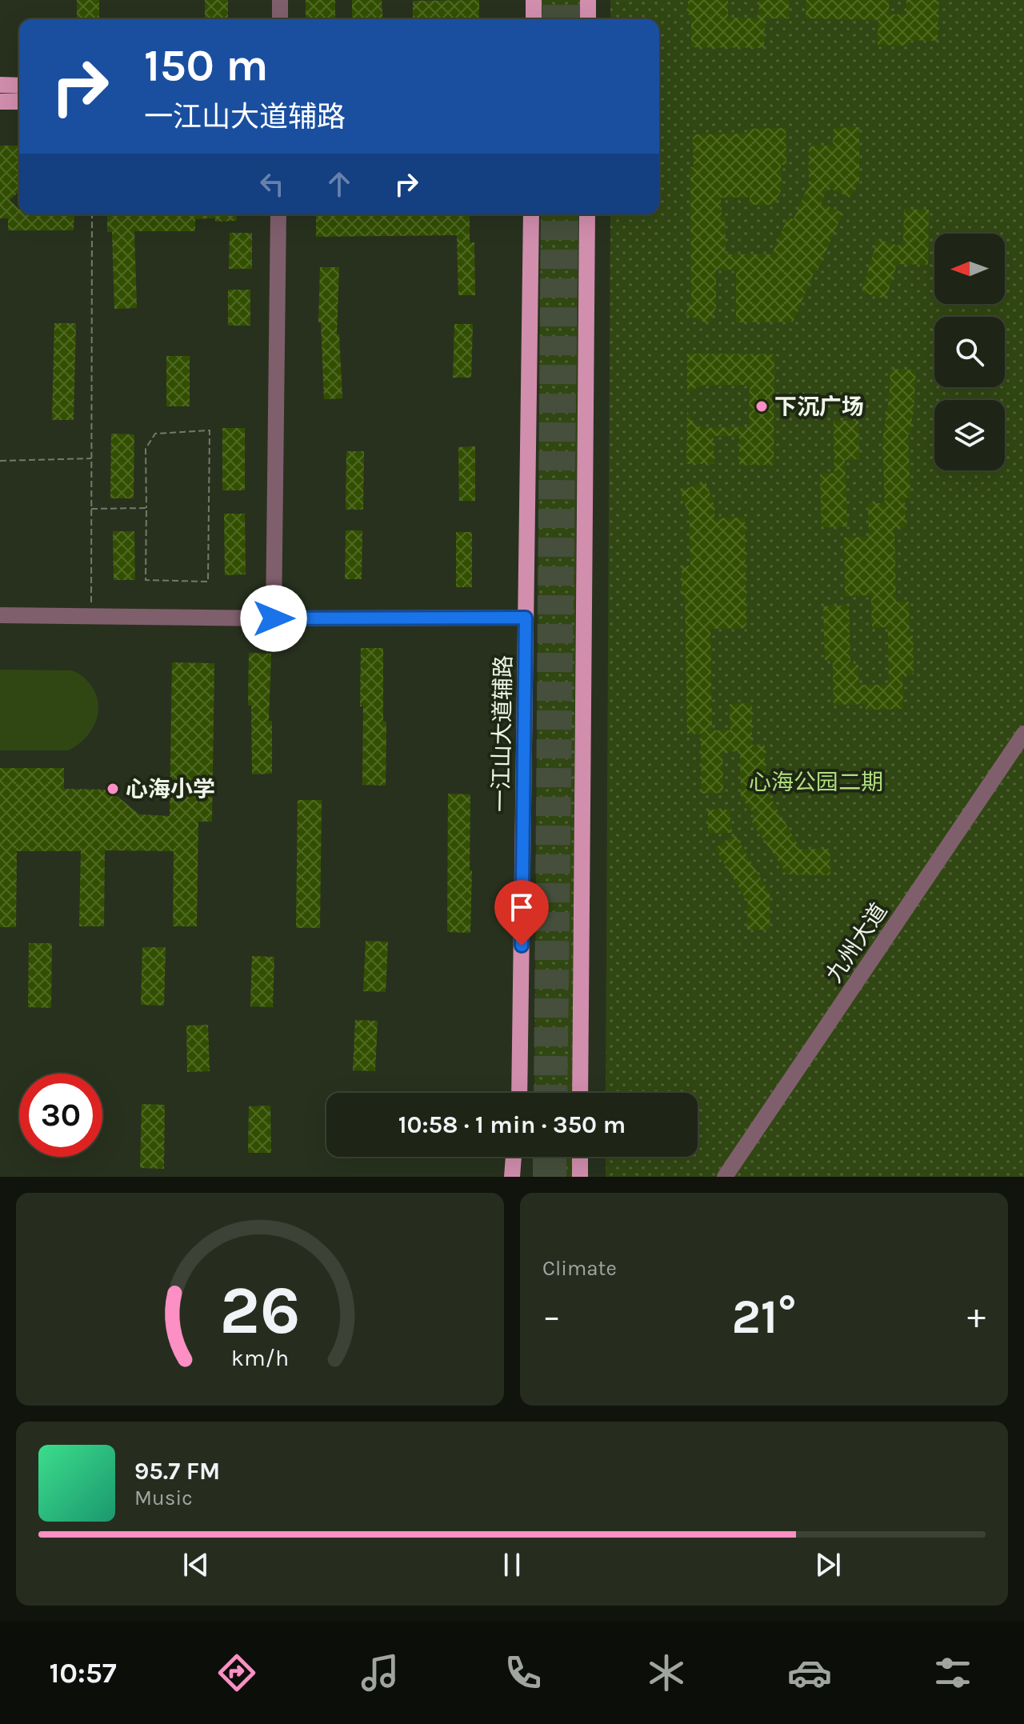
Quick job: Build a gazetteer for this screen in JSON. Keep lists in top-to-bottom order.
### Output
{
  "streets": {
    "main road": ["一江山大道辅路"],
    "street": ["九州大道"]
  },
  "parks": ["心海公园二期"],
  "places": ["下沉广场", "心海小学"],
  "north": "left",
  "page": {
    "turn": ["150 m", "一江山大道辅路"],
    "limit": "30",
    "trip": "10:58 · 1 min · 350 m",
    "tile": "Climate",
    "heat": ["−", "21°", "+"],
    "song": ["95.7 FM", "Music"],
    "tabs": "10:57",
    "gauge": ["26", "km/h"]
  }
}
